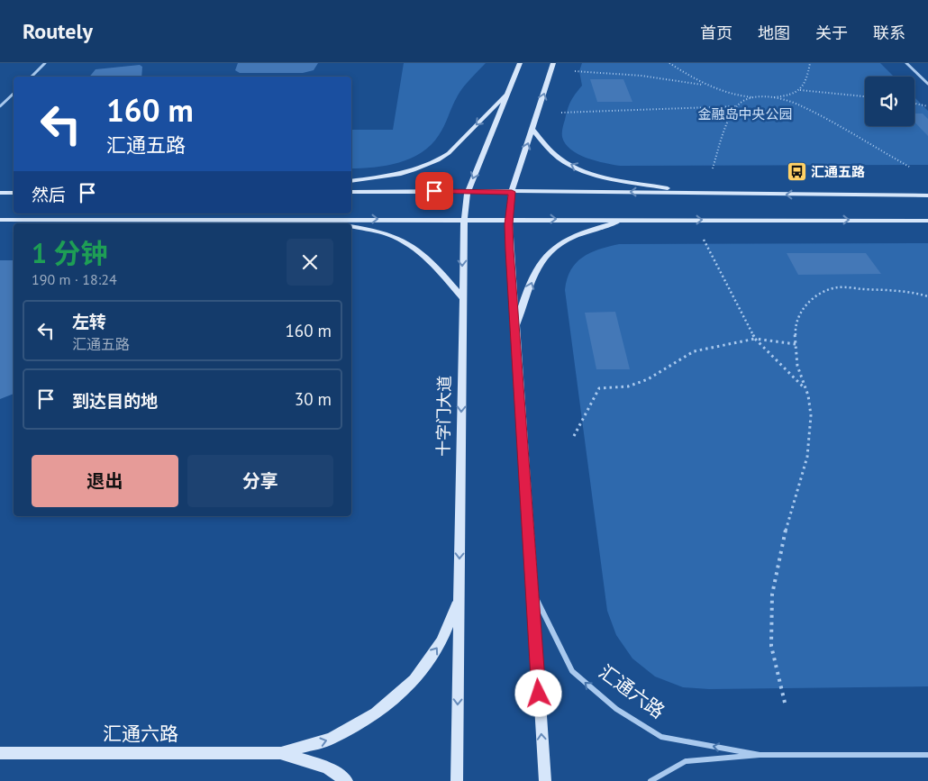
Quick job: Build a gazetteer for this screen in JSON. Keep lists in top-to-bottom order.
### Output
{
  "streets": {
    "main road": ["十字门大道", "汇通六路"]
  },
  "parks": ["金融岛中央公园"],
  "places": {
    "bus stop": ["汇通五路"]
  },
  "page": {
    "header": "Routely",
    "nav": [
      "首页",
      "地图",
      "关于",
      "联系"
    ],
    "turn": ["160 m", "汇通五路"],
    "then": "然后",
    "heading": ["1 分钟", "190 m · 18:24"],
    "list": [
      {
        "name": "左转",
        "note": "汇通五路",
        "value": "160 m"
      },
      {
        "name": "到达目的地",
        "value": "30 m"
      }
    ],
    "buttons": ["退出", "分享"]
  }
}
